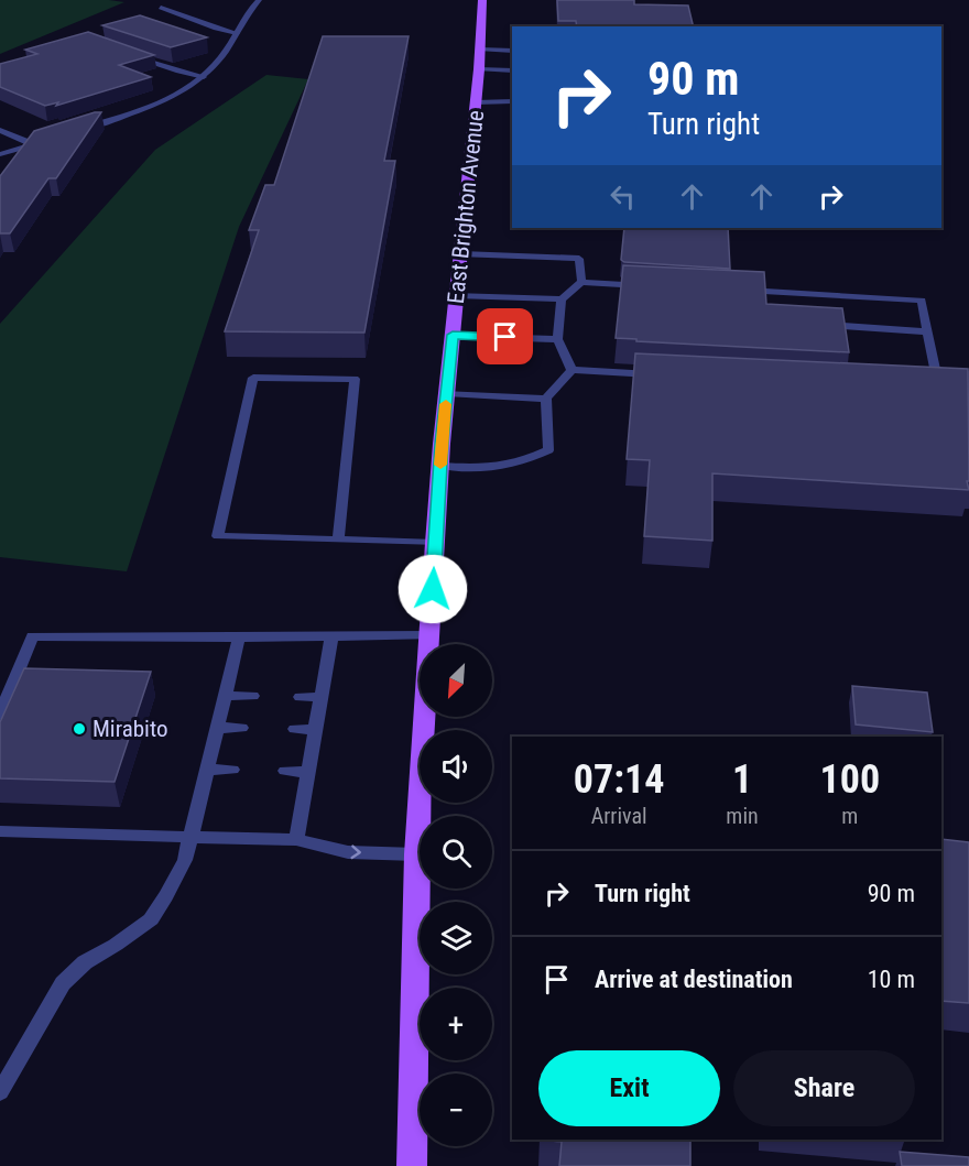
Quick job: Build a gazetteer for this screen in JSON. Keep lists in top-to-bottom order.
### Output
{
  "streets": {
    "main road": ["East Brighton Avenue"]
  },
  "places": ["Mirabito"],
  "north": "bottom left",
  "page": {
    "turn": ["90 m", "Turn right"],
    "map_buttons": ["+", "−"],
    "eta": [
      "07:14",
      "Arrival",
      "1",
      "min",
      "100",
      "m"
    ],
    "list": [
      {
        "name": "Turn right",
        "value": "90 m"
      },
      {
        "name": "Arrive at destination",
        "value": "10 m"
      }
    ],
    "buttons": ["Exit", "Share"]
  }
}
